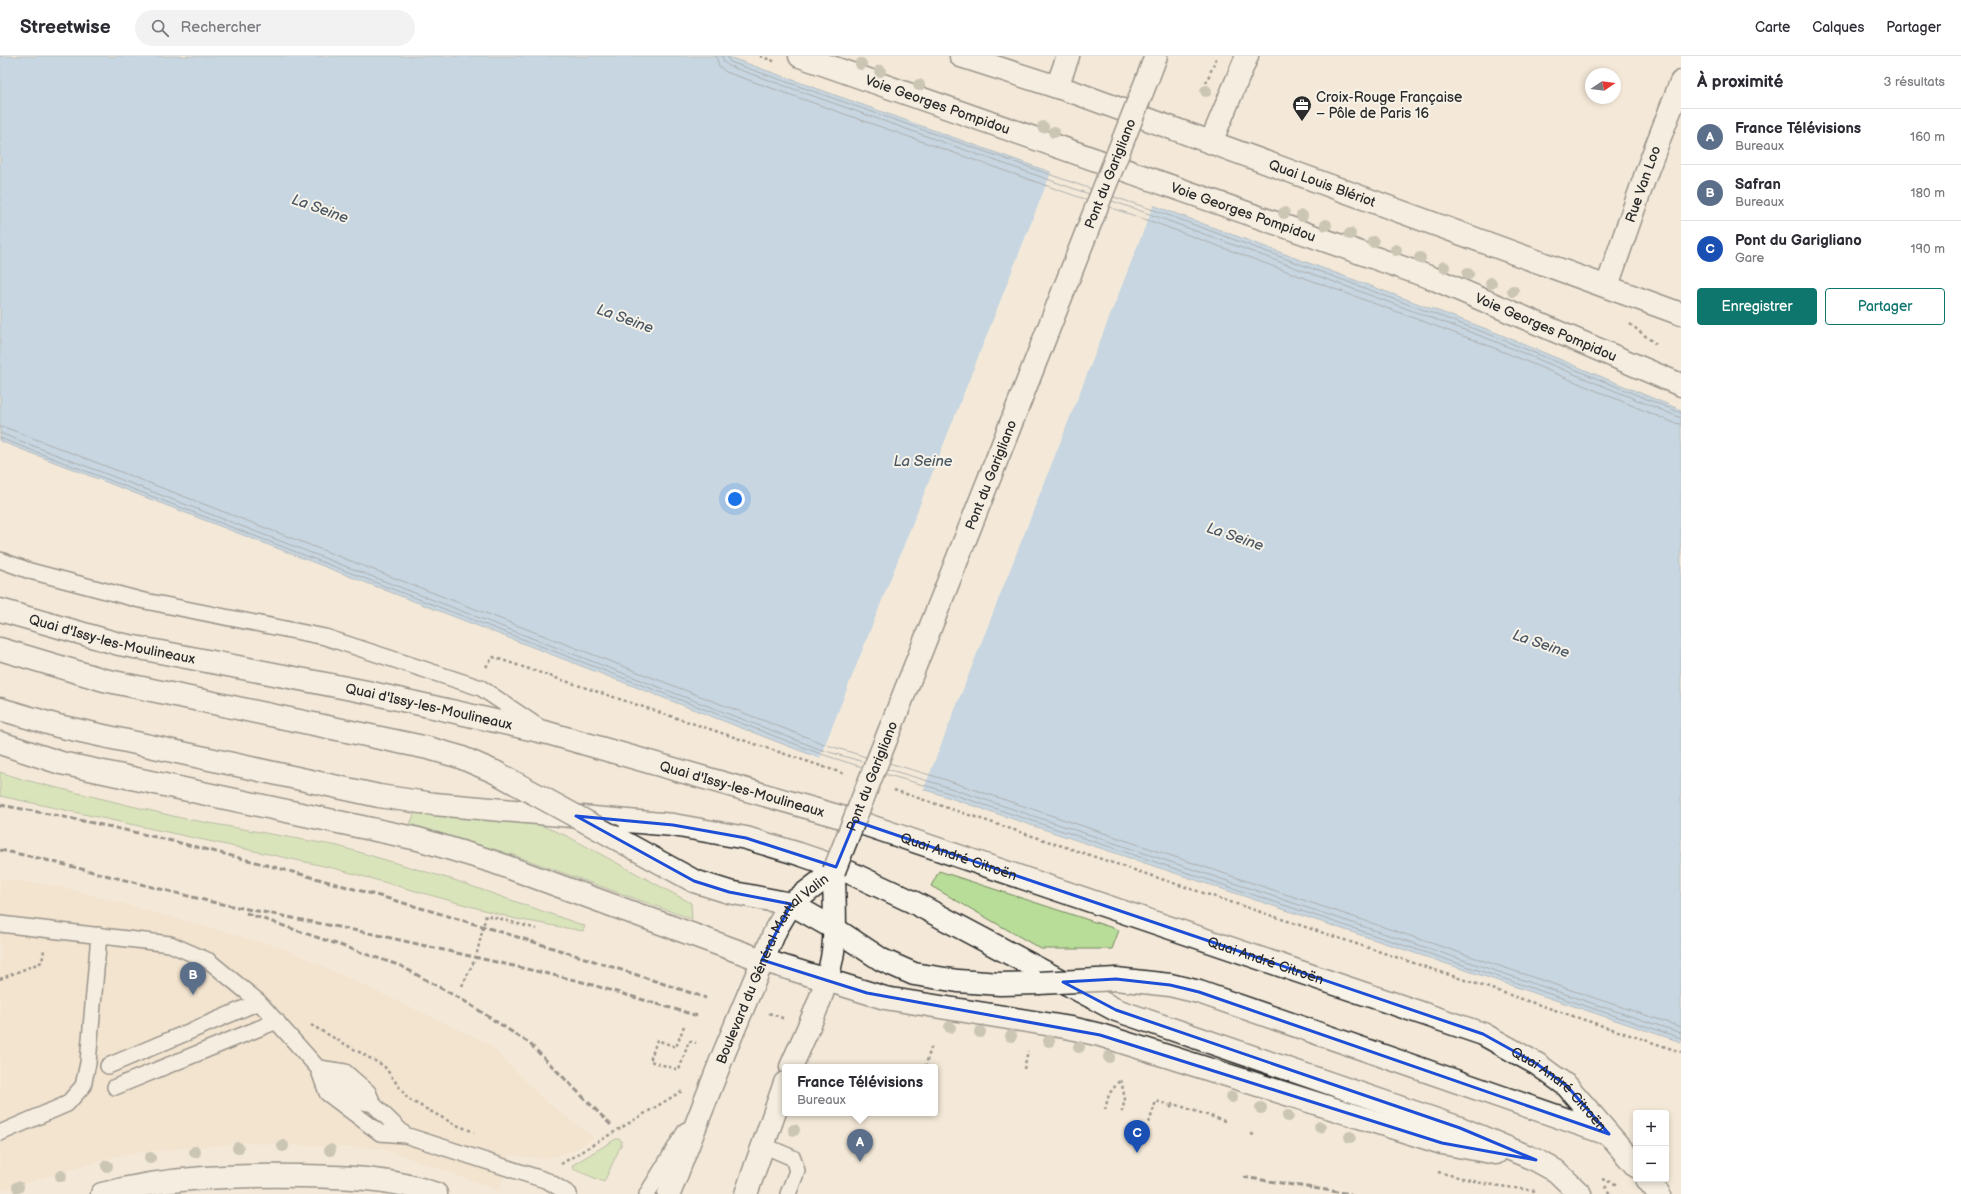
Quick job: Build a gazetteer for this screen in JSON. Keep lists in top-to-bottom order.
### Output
{
  "streets": {
    "main road": [
      "Voie Georges Pompidou",
      "Pont du Garigliano",
      "Quai Louis Blériot",
      "Rue Van Loo",
      "Quai d'Issy-les-Moulineaux",
      "Quai André Citroën",
      "Boulevard du Général Martial Valin"
    ]
  },
  "crossings": [
    ["Pont du Garigliano", "Boulevard du Général Martial Valin"],
    ["Quai Louis Blériot", "Rue Van Loo"],
    ["Quai d'Issy-les-Moulineaux", "Quai André Citroën"]
  ],
  "water": ["La Seine"],
  "places": {
    "office": ["Croix-Rouge Française – Pôle de Paris 16"]
  },
  "north": "right",
  "page": {
    "header": "Streetwise",
    "search": "Rechercher",
    "nav": ["Carte", "Calques", "Partager"],
    "heading": ["À proximité", "3 résultats"],
    "list": [
      {
        "mark": "A",
        "name": "France Télévisions",
        "note": "Bureaux",
        "value": "160 m"
      },
      {
        "mark": "B",
        "name": "Safran",
        "note": "Bureaux",
        "value": "180 m"
      },
      {
        "mark": "C",
        "name": "Pont du Garigliano",
        "note": "Gare",
        "value": "190 m"
      }
    ],
    "buttons": ["Enregistrer", "Partager"],
    "pins": ["B", "C", "A"],
    "popup": ["France Télévisions", "Bureaux"],
    "map_buttons": ["+", "−"]
  }
}
